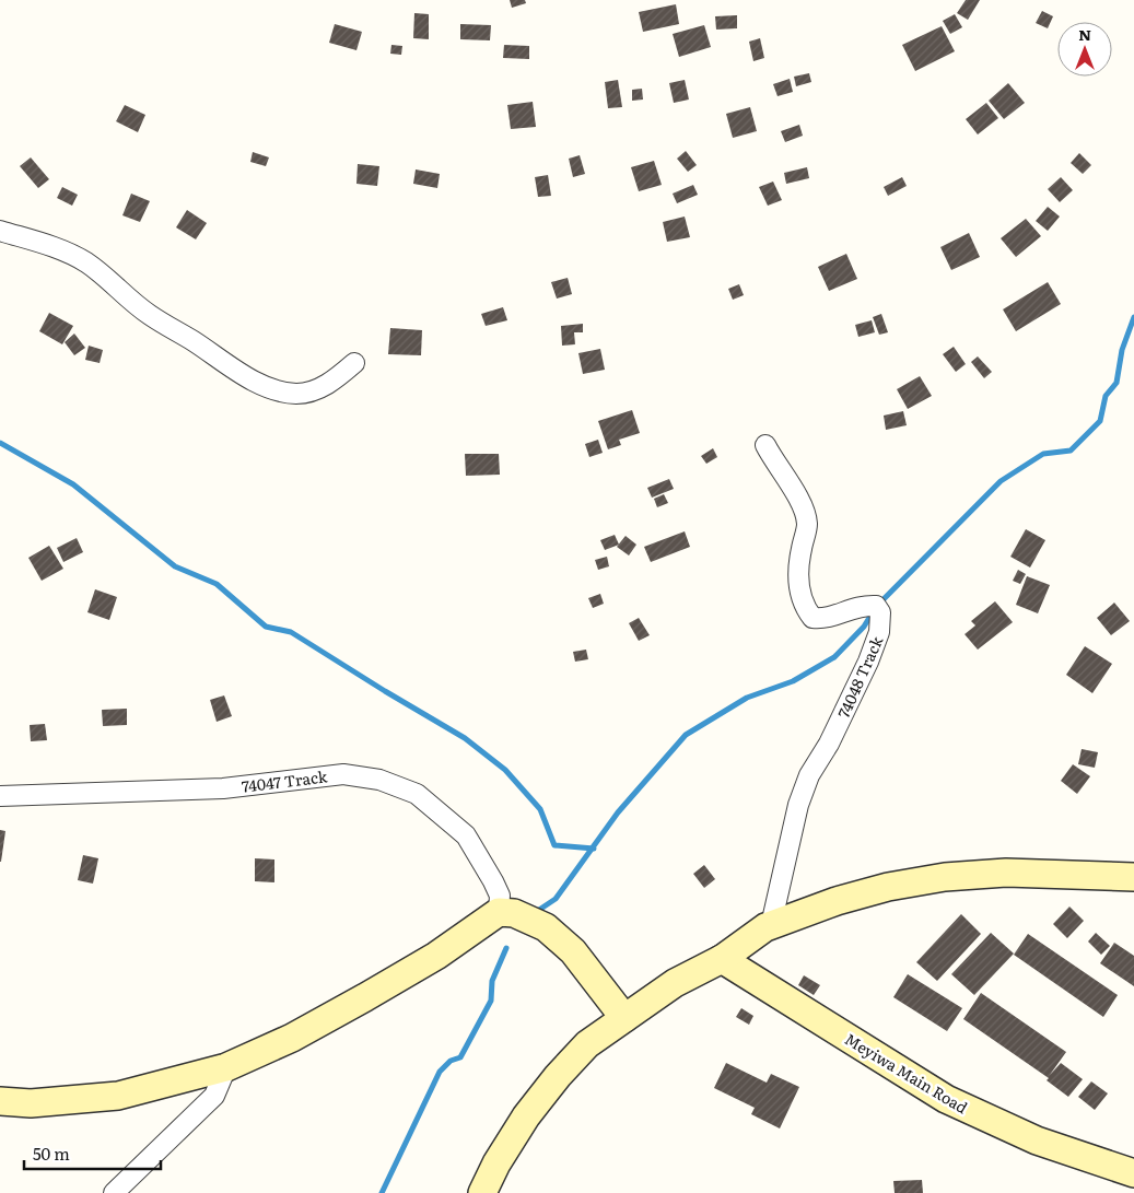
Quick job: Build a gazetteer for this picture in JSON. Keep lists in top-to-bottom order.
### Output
{
  "streets": {
    "street": ["74048 Track", "74047 Track", "Meyiwa Main Road"]
  },
  "scale_bar": "50 m",
  "north": "top"
}
